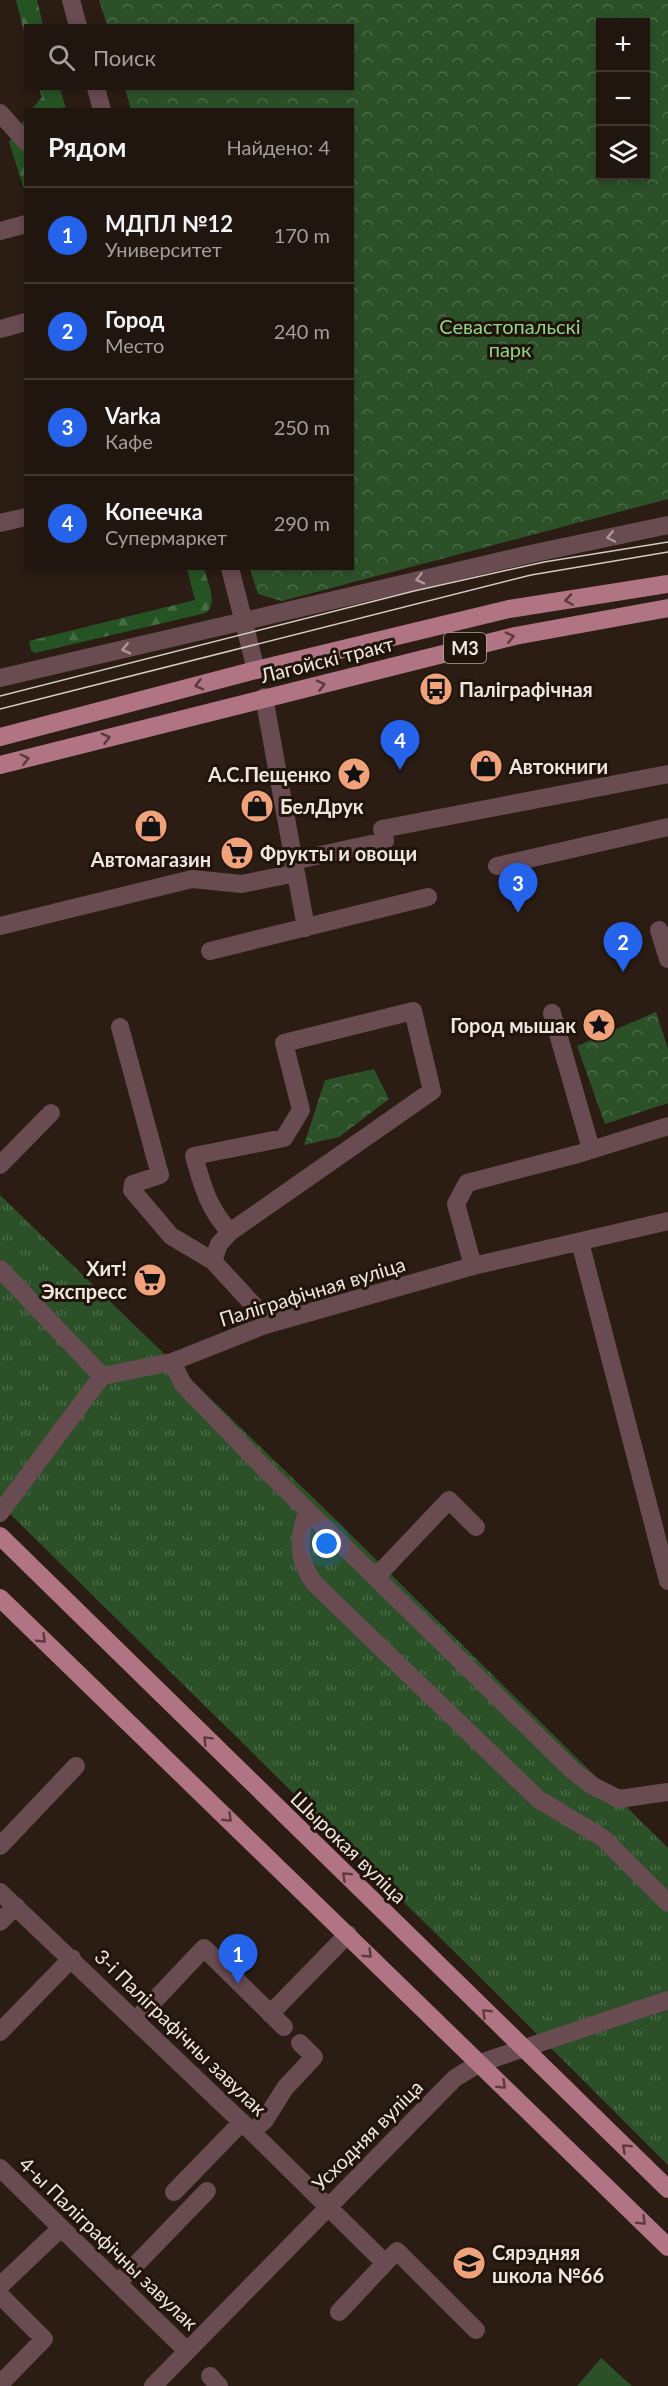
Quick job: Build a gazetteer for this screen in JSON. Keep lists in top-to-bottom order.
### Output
{
  "streets": {
    "main road": ["М3", "Лагойскі тракт", "Шырокая вуліца"],
    "street": [
      "Паліграфічная вуліца",
      "3-і Паліграфічны завулак",
      "Усходняя вуліца",
      "4-ы Паліграфічны завулак"
    ]
  },
  "crossings": [
    ["Шырокая вуліца", "Усходняя вуліца"],
    ["3-і Паліграфічны завулак", "Усходняя вуліца"],
    ["Усходняя вуліца", "4-ы Паліграфічны завулак"]
  ],
  "parks": ["Севастопальскі парк"],
  "places": {
    "bus stop": ["Паліграфічная"],
    "shop": ["Автокниги", "БелДрук", "Автомагазин"],
    "place": ["А.С.Пещенко", "Город мышак"],
    "supermarket": ["Фрукты и овощи", "Хит! Экспресс"],
    "school or university": ["Сярэдняя школа №66"]
  },
  "page": {
    "map_buttons": ["+", "−"],
    "search": "Поиск",
    "heading": ["Рядом", "Найдено: 4"],
    "list": [
      {
        "mark": "1",
        "name": "МДПЛ №12",
        "note": "Университет",
        "value": "170 m"
      },
      {
        "mark": "2",
        "name": "Город",
        "note": "Место",
        "value": "240 m"
      },
      {
        "mark": "3",
        "name": "Varka",
        "note": "Кафе",
        "value": "250 m"
      },
      {
        "mark": "4",
        "name": "Копеечка",
        "note": "Супермаркет",
        "value": "290 m"
      }
    ],
    "pins": [
      "4",
      "3",
      "2",
      "1"
    ]
  }
}
